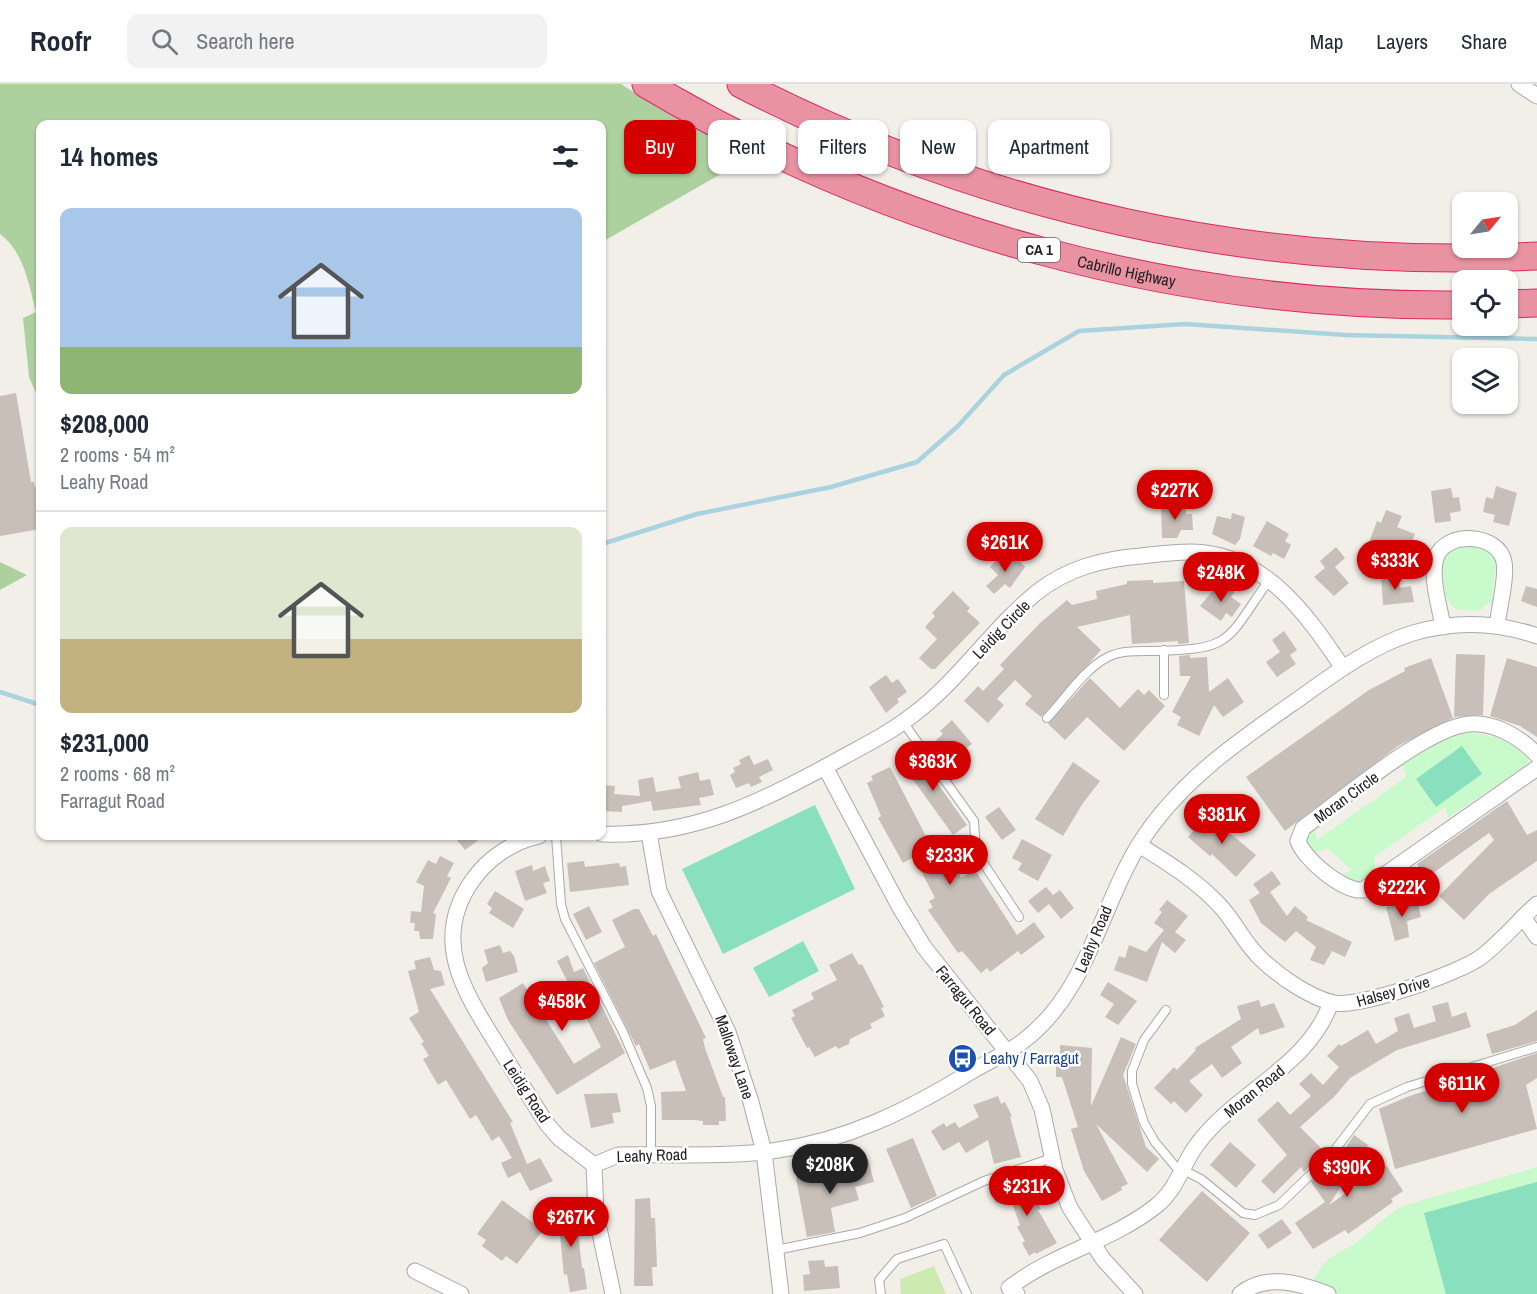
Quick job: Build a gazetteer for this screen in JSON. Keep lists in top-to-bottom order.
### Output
{
  "streets": {
    "highway": ["CA 1", "Cabrillo Highway"],
    "street": [
      "Leidig Circle",
      "Moran Circle",
      "Leahy Road",
      "Halsey Drive",
      "Farragut Road",
      "Malloway Lane",
      "Leidig Road",
      "Moran Road"
    ]
  },
  "crossings": [
    ["Leidig Circle", "Leahy Road"],
    ["Leidig Circle", "Farragut Road"],
    ["Leidig Circle", "Malloway Lane"],
    ["Leahy Road", "Farragut Road"],
    ["Leahy Road", "Malloway Lane"],
    ["Leahy Road", "Leidig Road"],
    ["Halsey Drive", "Moran Road"],
    ["Farragut Road", "Moran Road"]
  ],
  "places": {
    "bus stop": ["Leahy / Farragut"]
  },
  "north": "top right",
  "page": {
    "header": "Roofr",
    "search": "Search here",
    "nav": ["Map", "Layers", "Share"],
    "chip": [
      "Buy",
      "Rent",
      "Filters",
      "New",
      "Apartment"
    ],
    "heading": "14 homes",
    "list": [
      {
        "name": "$208,000",
        "note": "2 rooms · 54 m² · Leahy Road"
      },
      {
        "name": "$231,000",
        "note": "2 rooms · 68 m² · Farragut Road"
      }
    ],
    "price": [
      "$227K",
      "$261K",
      "$333K",
      "$248K",
      "$363K",
      "$381K",
      "$233K",
      "$222K",
      "$458K",
      "$611K",
      "$208K",
      "$390K",
      "$231K",
      "$267K"
    ]
  }
}
